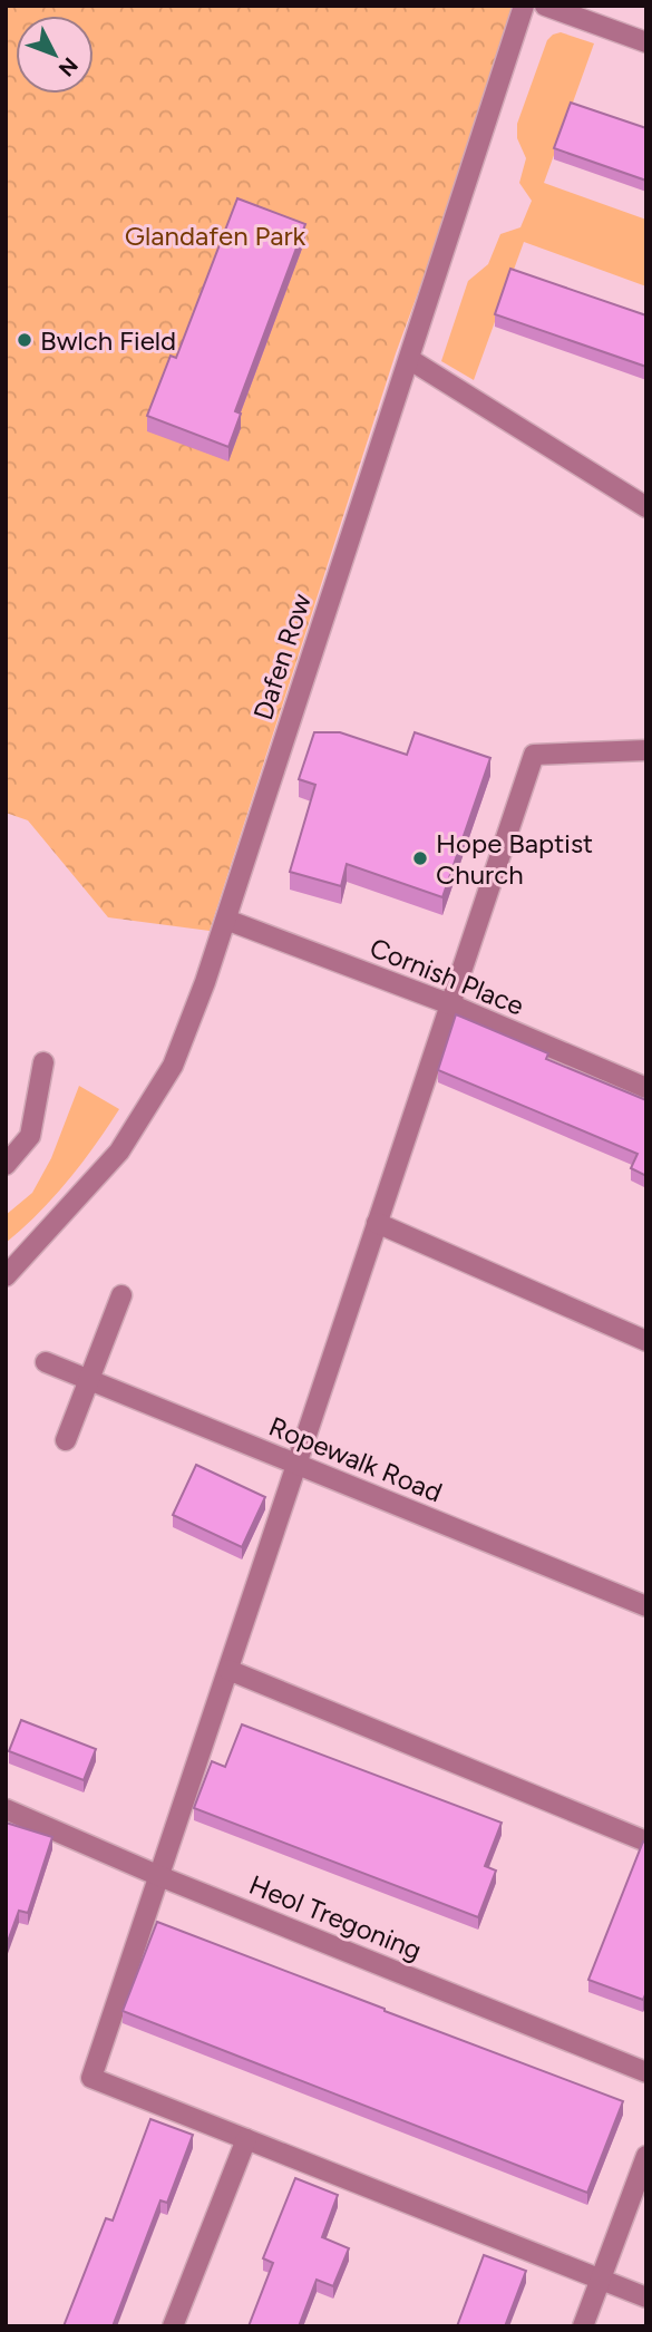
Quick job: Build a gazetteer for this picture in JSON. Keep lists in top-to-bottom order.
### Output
{
  "streets": {
    "street": [
      "Dafen Row",
      "Cornish Place",
      "Ropewalk Road",
      "Heol Tregoning"
    ]
  },
  "crossings": [
    ["Dafen Row", "Cornish Place"]
  ],
  "parks": ["Glandafen Park"],
  "places": ["Bwlch Field", "Hope Baptist Church"],
  "north": "bottom right"
}
